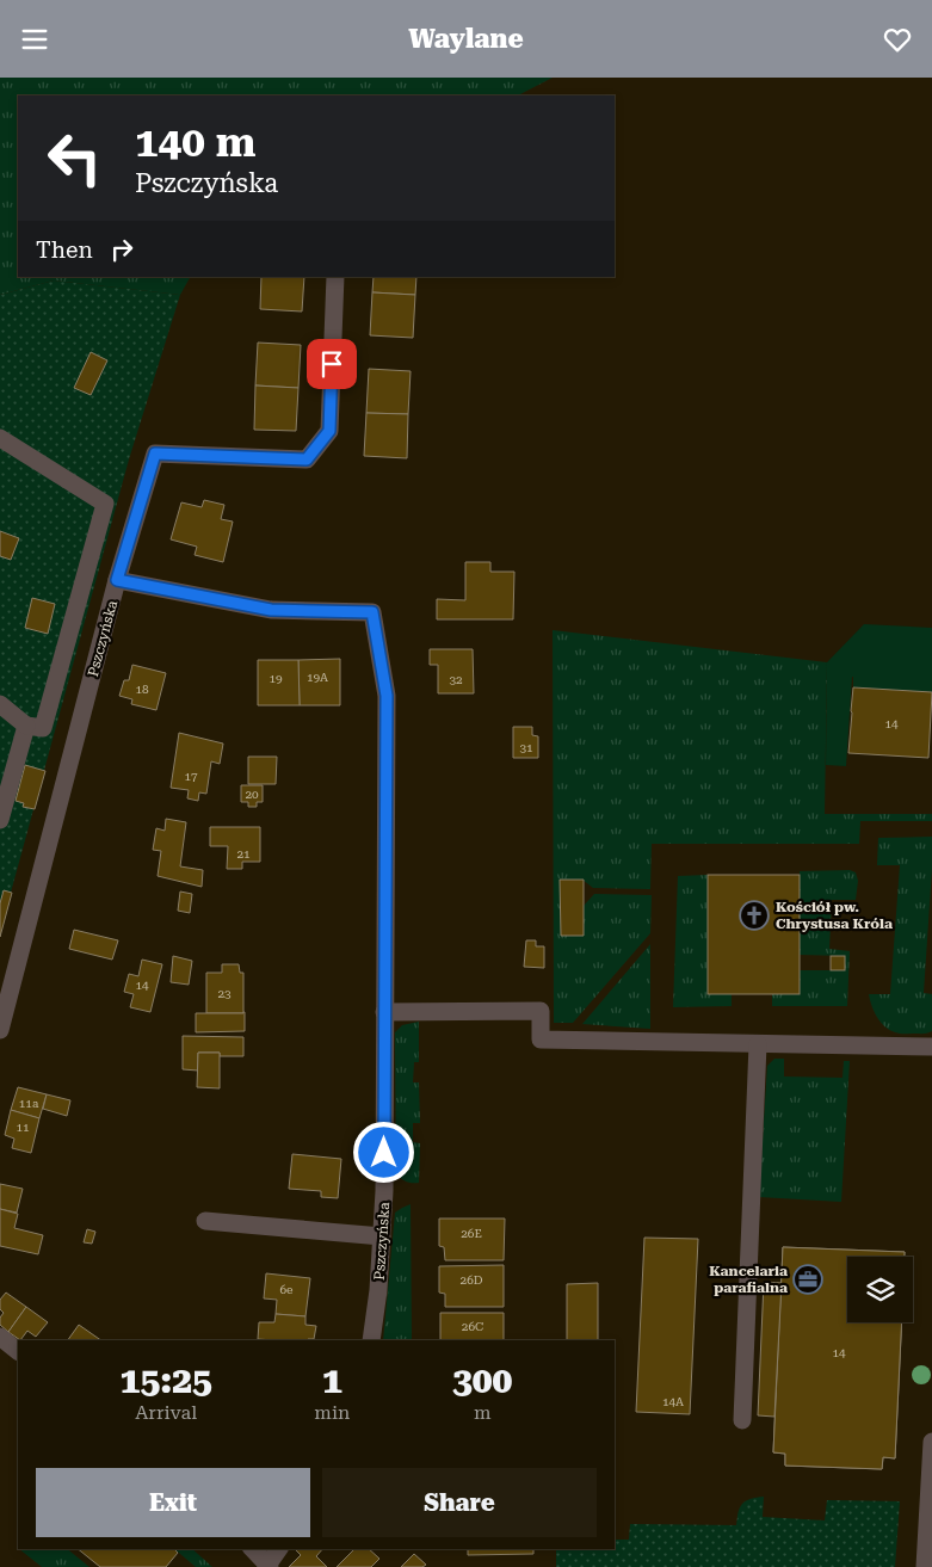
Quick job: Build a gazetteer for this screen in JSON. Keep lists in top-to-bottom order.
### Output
{
  "streets": {
    "street": ["Pszczyńska"]
  },
  "places": {
    "church": ["Kościół pw. Chrystusa Króla"],
    "office": ["Kancelaria parafialna"]
  },
  "house_numbers": [
    "19A",
    "19",
    "32",
    "18",
    "14",
    "31",
    "17",
    "20",
    "21",
    "14",
    "23",
    "11a",
    "11",
    "26E",
    "26D",
    "6e",
    "26C",
    "14",
    "14A"
  ],
  "page": {
    "header": "Waylane",
    "turn": ["140 m", "Pszczyńska"],
    "then": "Then",
    "eta": [
      "15:25",
      "Arrival",
      "1",
      "min",
      "300",
      "m"
    ],
    "buttons": ["Exit", "Share"]
  }
}
